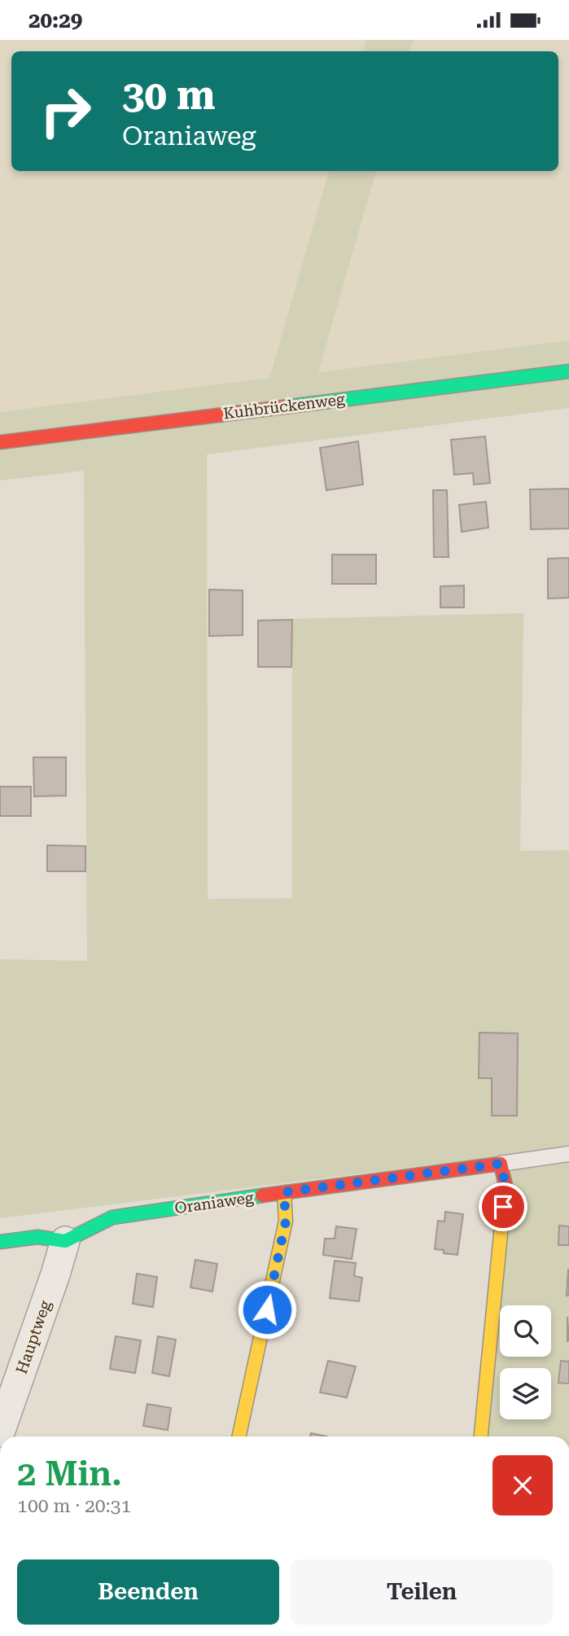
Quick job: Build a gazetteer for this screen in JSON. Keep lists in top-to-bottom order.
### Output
{
  "streets": {
    "street": ["Kuhbrückenweg", "Oraniaweg", "Hauptweg"]
  },
  "crossings": [
    ["Oraniaweg", "Hauptweg"]
  ],
  "page": {
    "status": "20:29",
    "turn": ["30 m", "Oraniaweg"],
    "heading": ["2 Min.", "100 m · 20:31"],
    "buttons": ["Beenden", "Teilen"]
  }
}
